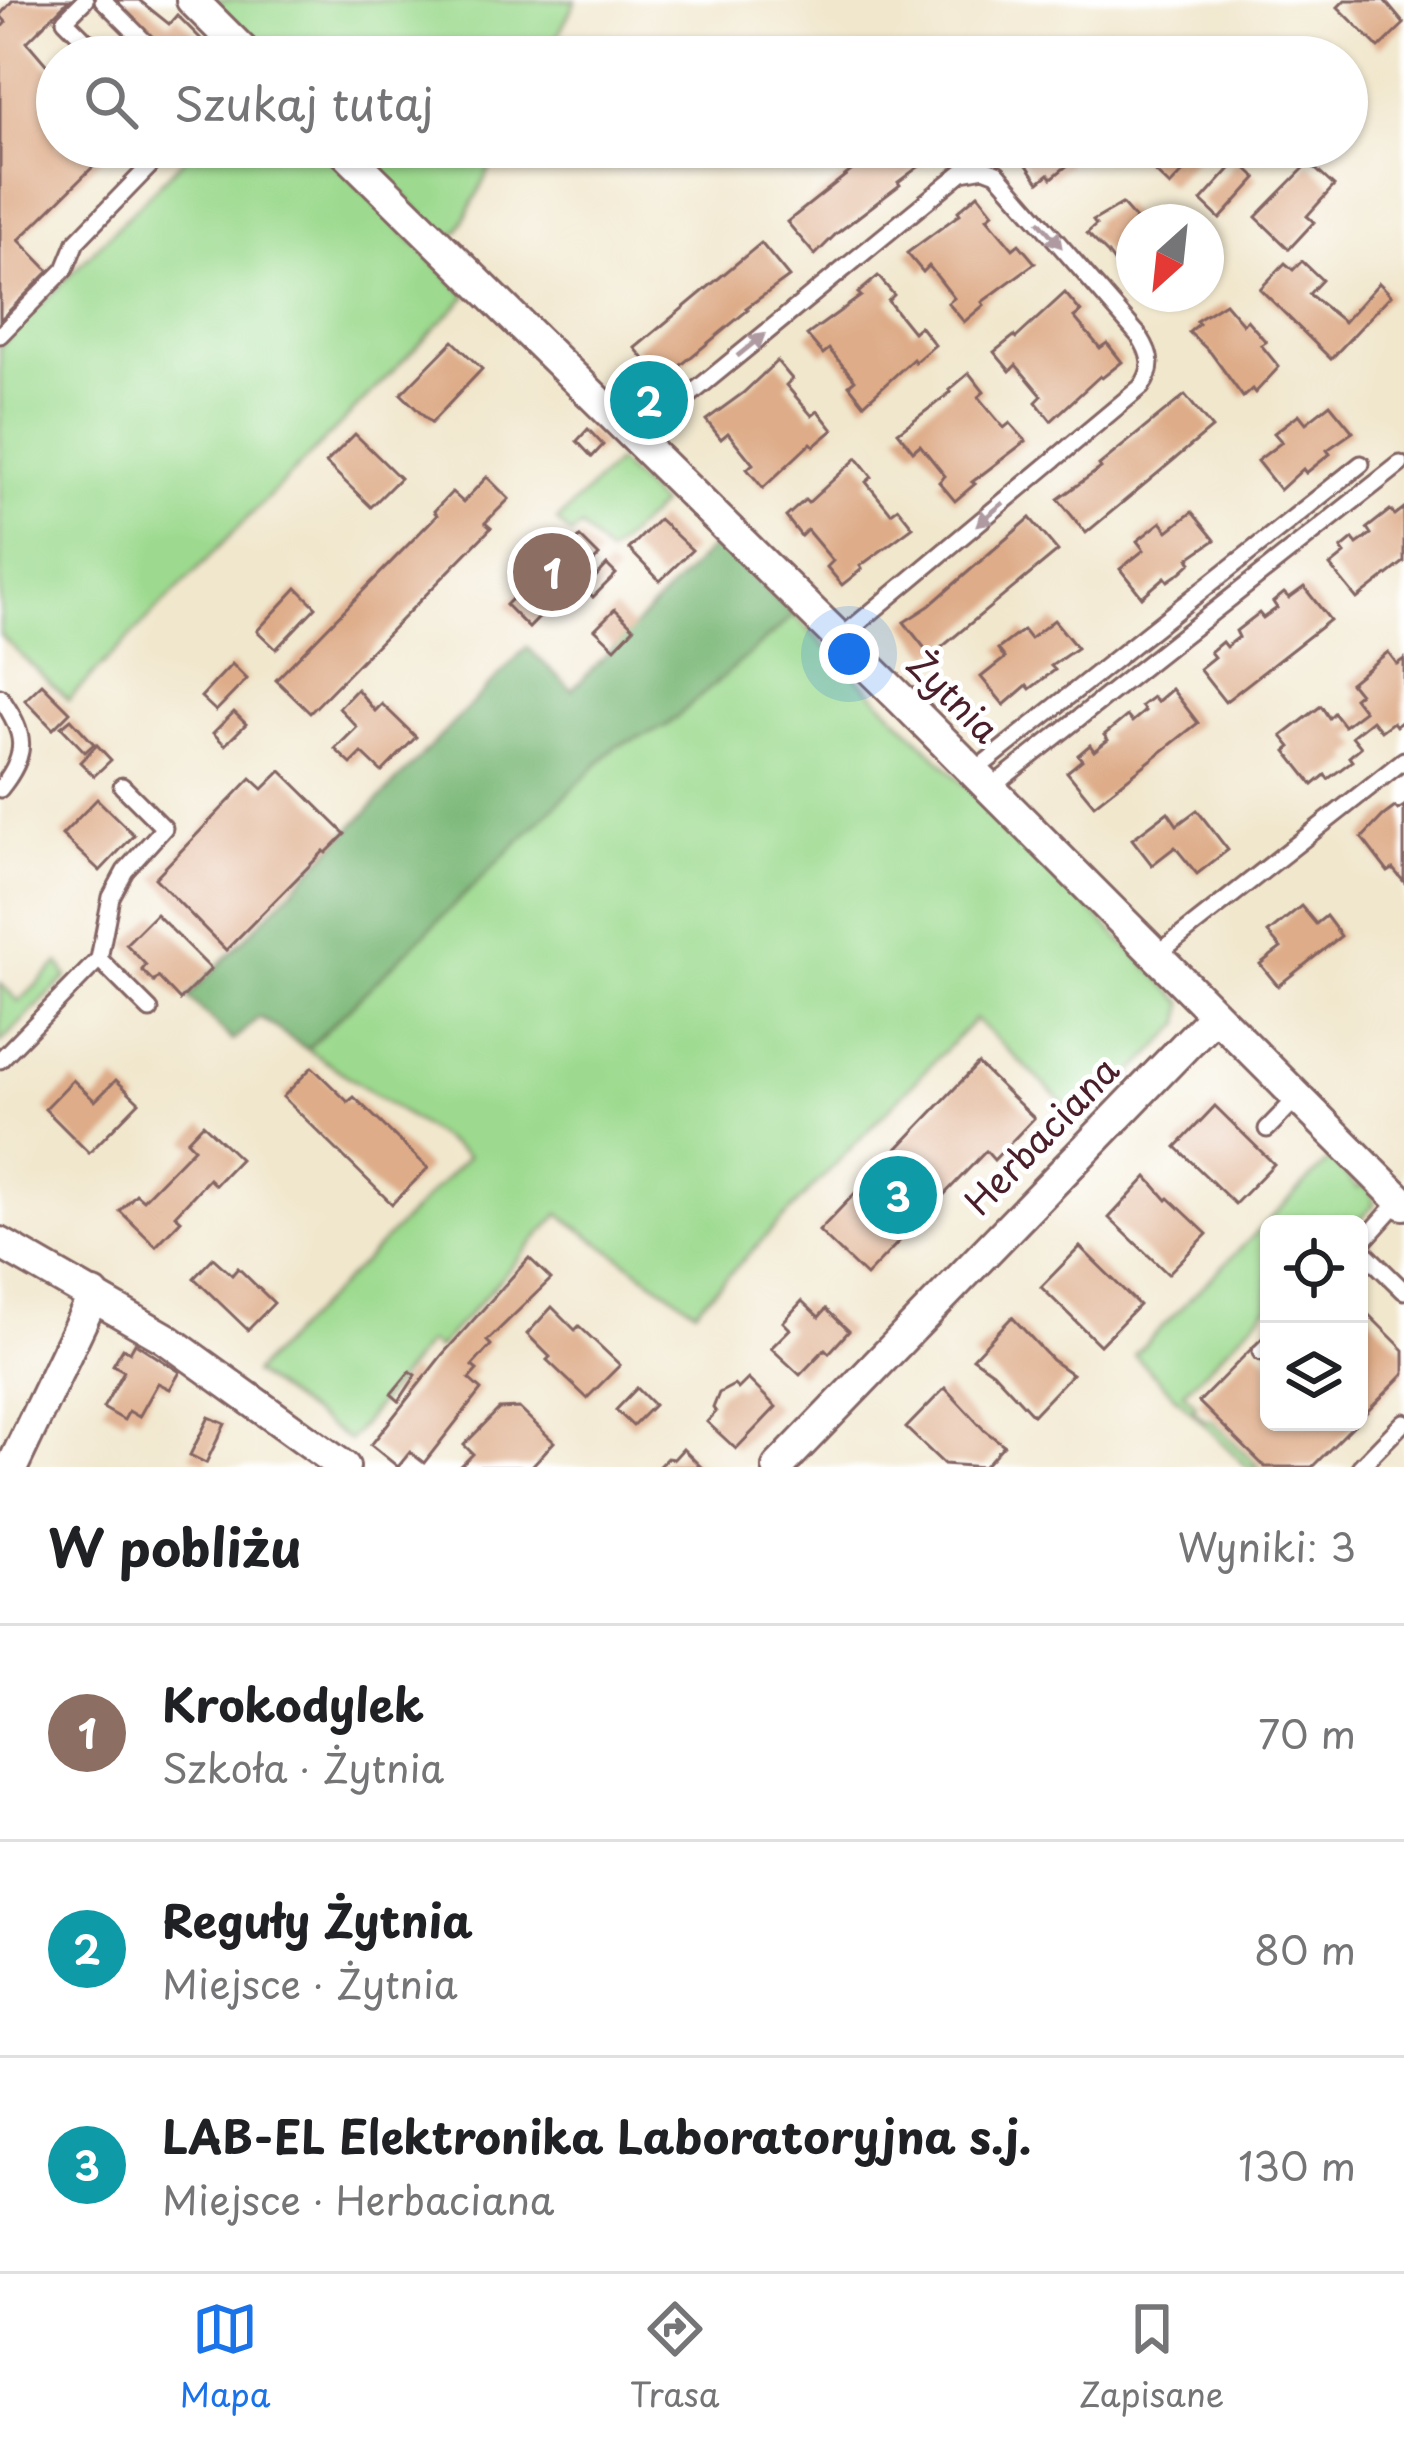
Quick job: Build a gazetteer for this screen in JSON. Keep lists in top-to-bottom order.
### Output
{
  "streets": {
    "street": ["Żytnia", "Herbaciana"]
  },
  "crossings": [
    ["Żytnia", "Herbaciana"]
  ],
  "north": "bottom left",
  "page": {
    "search": "Szukaj tutaj",
    "pins": ["2", "1", "3"],
    "heading": ["W pobliżu", "Wyniki: 3"],
    "list": [
      {
        "mark": "1",
        "name": "Krokodylek",
        "note": "Szkoła · Żytnia",
        "value": "70 m"
      },
      {
        "mark": "2",
        "name": "Reguły Żytnia",
        "note": "Miejsce · Żytnia",
        "value": "80 m"
      },
      {
        "mark": "3",
        "name": "LAB-EL Elektronika Laboratoryjna s.j.",
        "note": "Miejsce · Herbaciana",
        "value": "130 m"
      }
    ],
    "nav": ["Mapa", "Trasa", "Zapisane"]
  }
}
